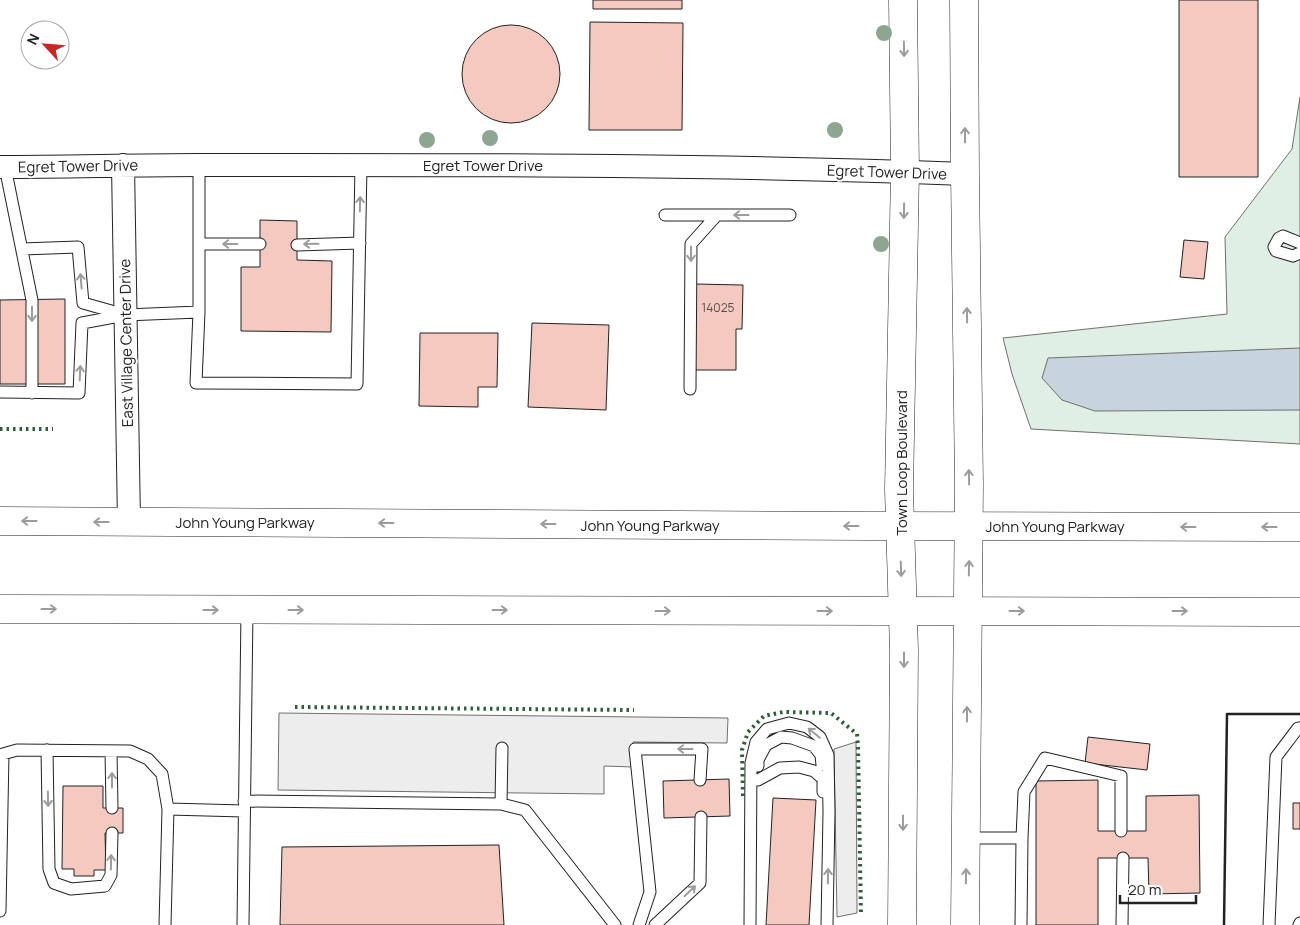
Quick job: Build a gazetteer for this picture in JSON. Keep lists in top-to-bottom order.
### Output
{
  "streets": {
    "main road": ["Town Loop Boulevard", "John Young Parkway"],
    "street": ["Egret Tower Drive", "East Village Center Drive"]
  },
  "crossings": [
    ["Egret Tower Drive", "East Village Center Drive"],
    ["Egret Tower Drive", "Town Loop Boulevard"],
    ["East Village Center Drive", "John Young Parkway"],
    ["Town Loop Boulevard", "John Young Parkway"]
  ],
  "house_numbers": ["14025"],
  "scale_bar": "20 m",
  "north": "top left"
}
